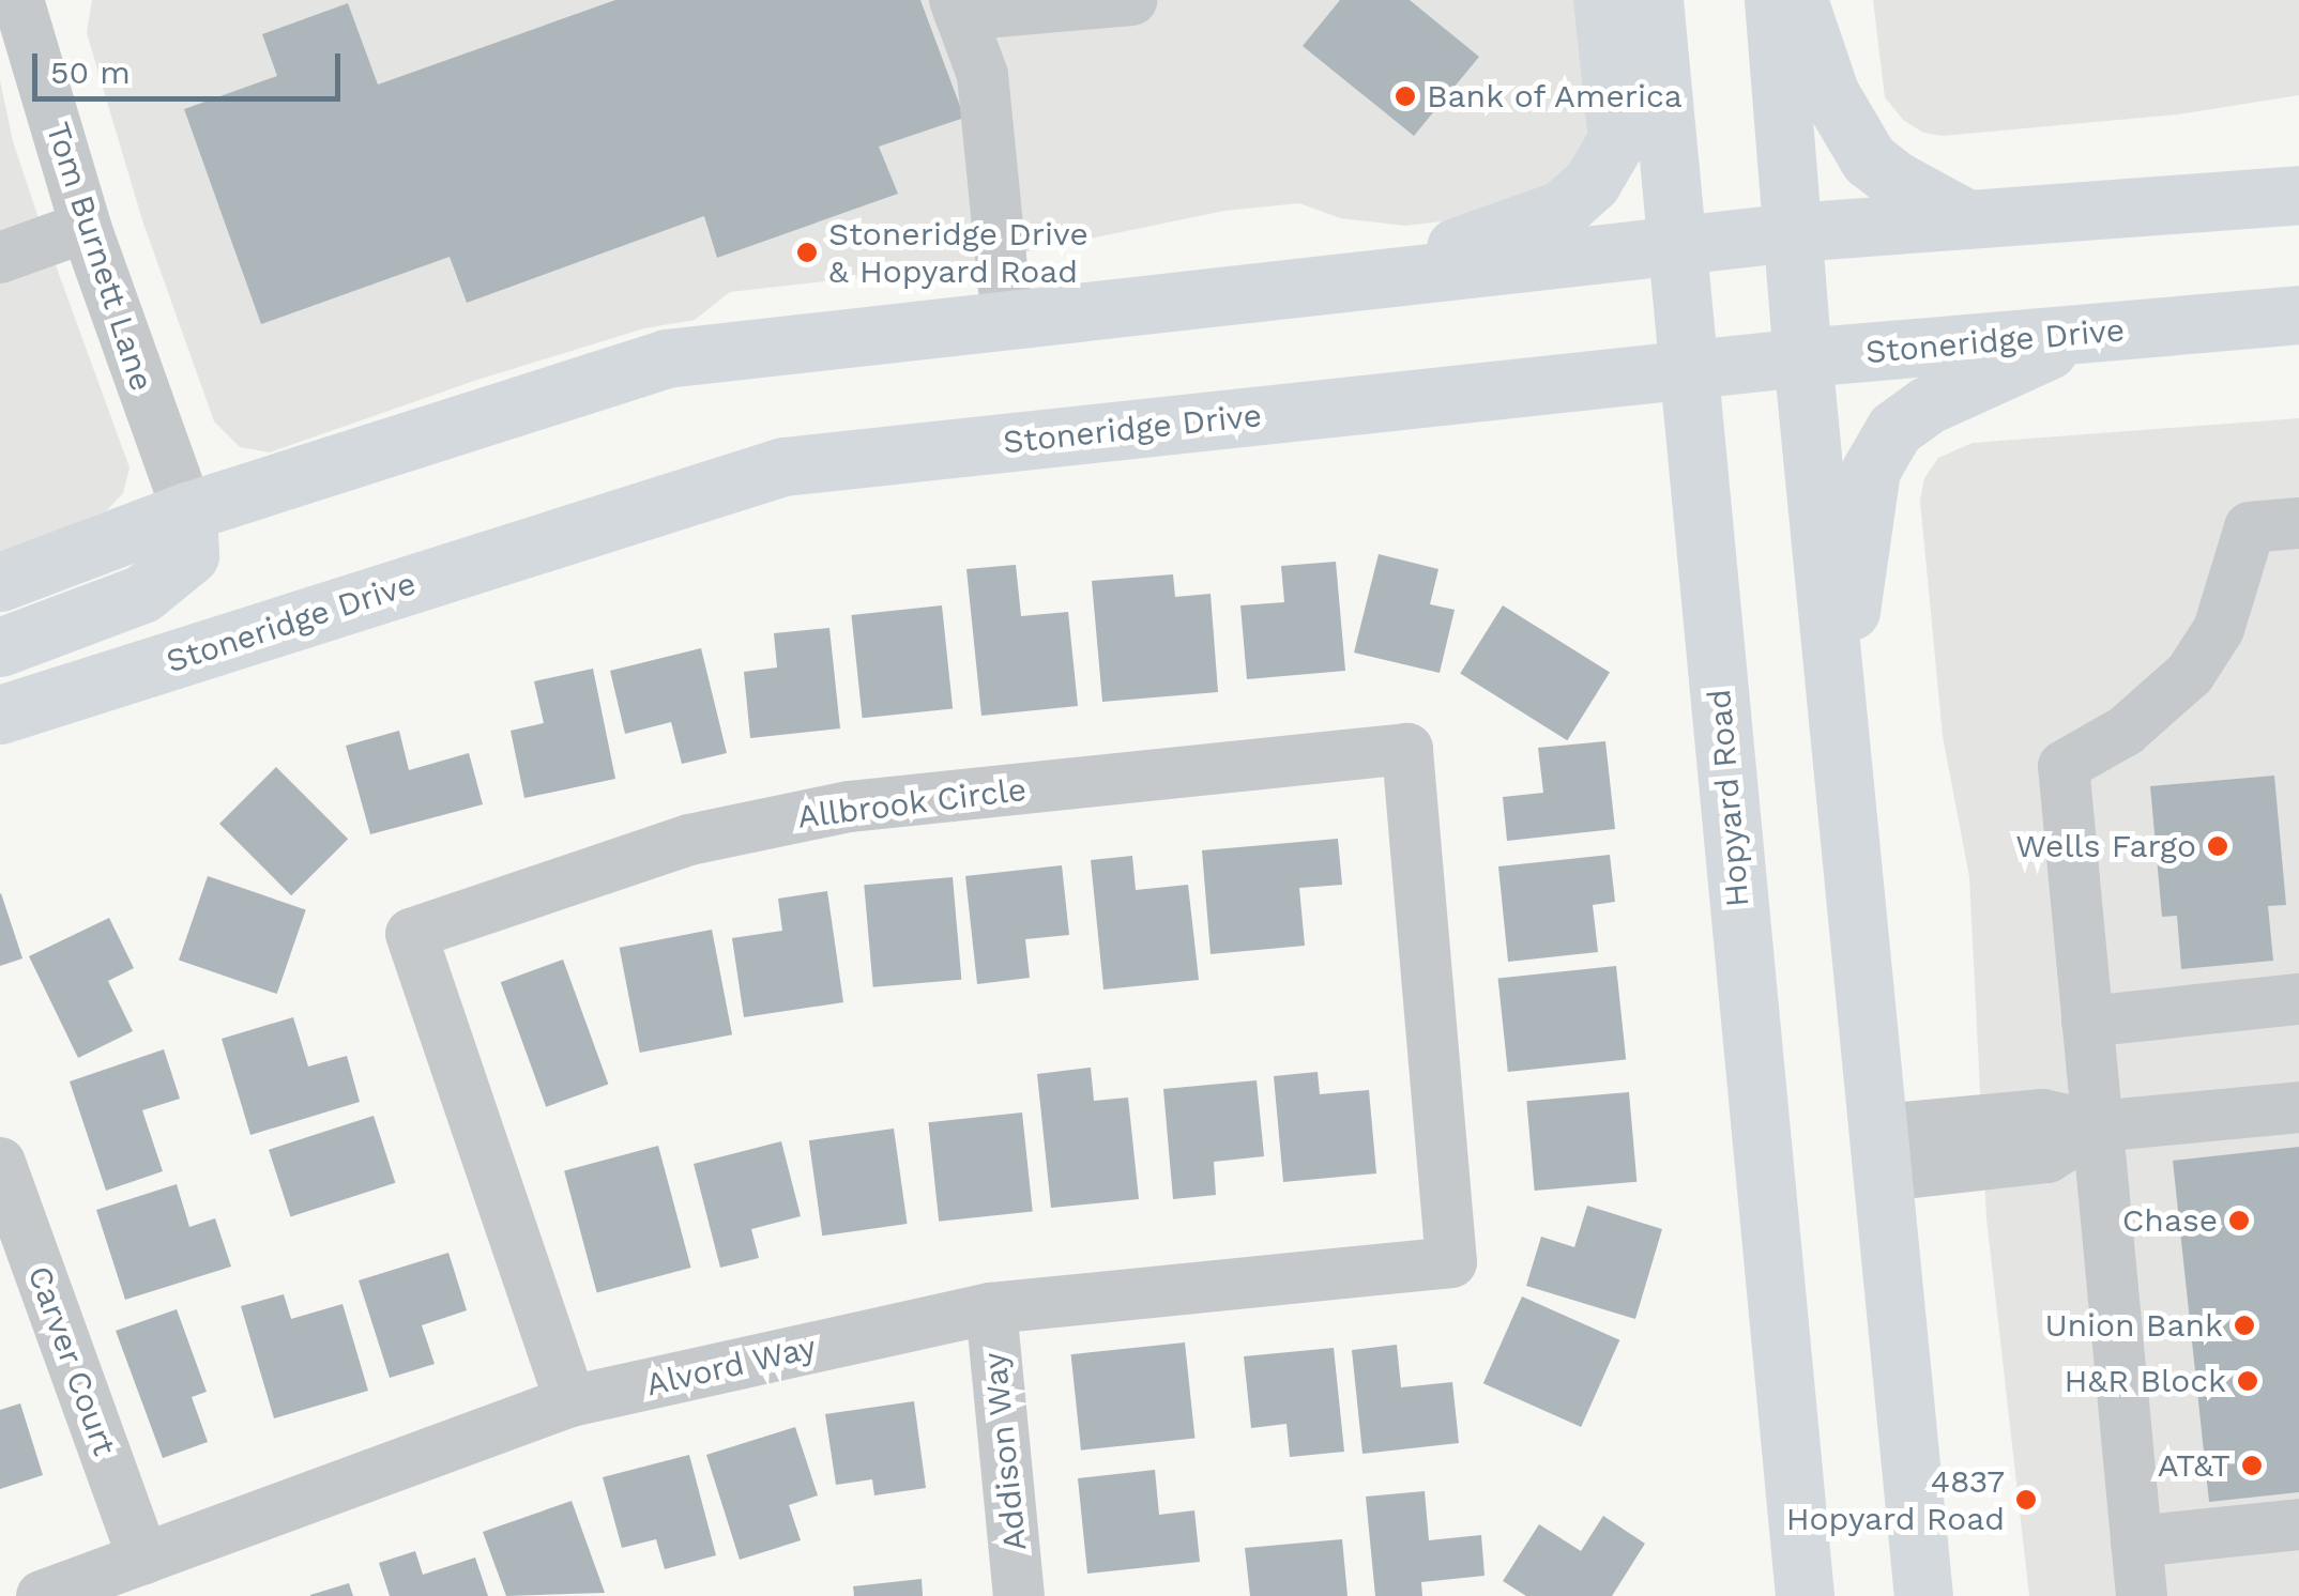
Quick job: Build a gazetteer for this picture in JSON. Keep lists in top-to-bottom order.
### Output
{
  "streets": {
    "main road": ["Stoneridge Drive", "Hopyard Road"],
    "street": [
      "Tom Burnett Lane",
      "Allbrook Circle",
      "Carver Court",
      "Alvord Way",
      "Addison Way"
    ]
  },
  "crossings": [
    ["Stoneridge Drive", "Hopyard Road"],
    ["Allbrook Circle", "Alvord Way"],
    ["Carver Court", "Alvord Way"],
    ["Alvord Way", "Addison Way"]
  ],
  "places": [
    "Bank of America",
    "Stoneridge Drive & Hopyard Road",
    "Wells Fargo",
    "Chase",
    "Union Bank",
    "H&R Block",
    "AT&T",
    "4837 Hopyard Road"
  ],
  "scale_bar": "50 m"
}
